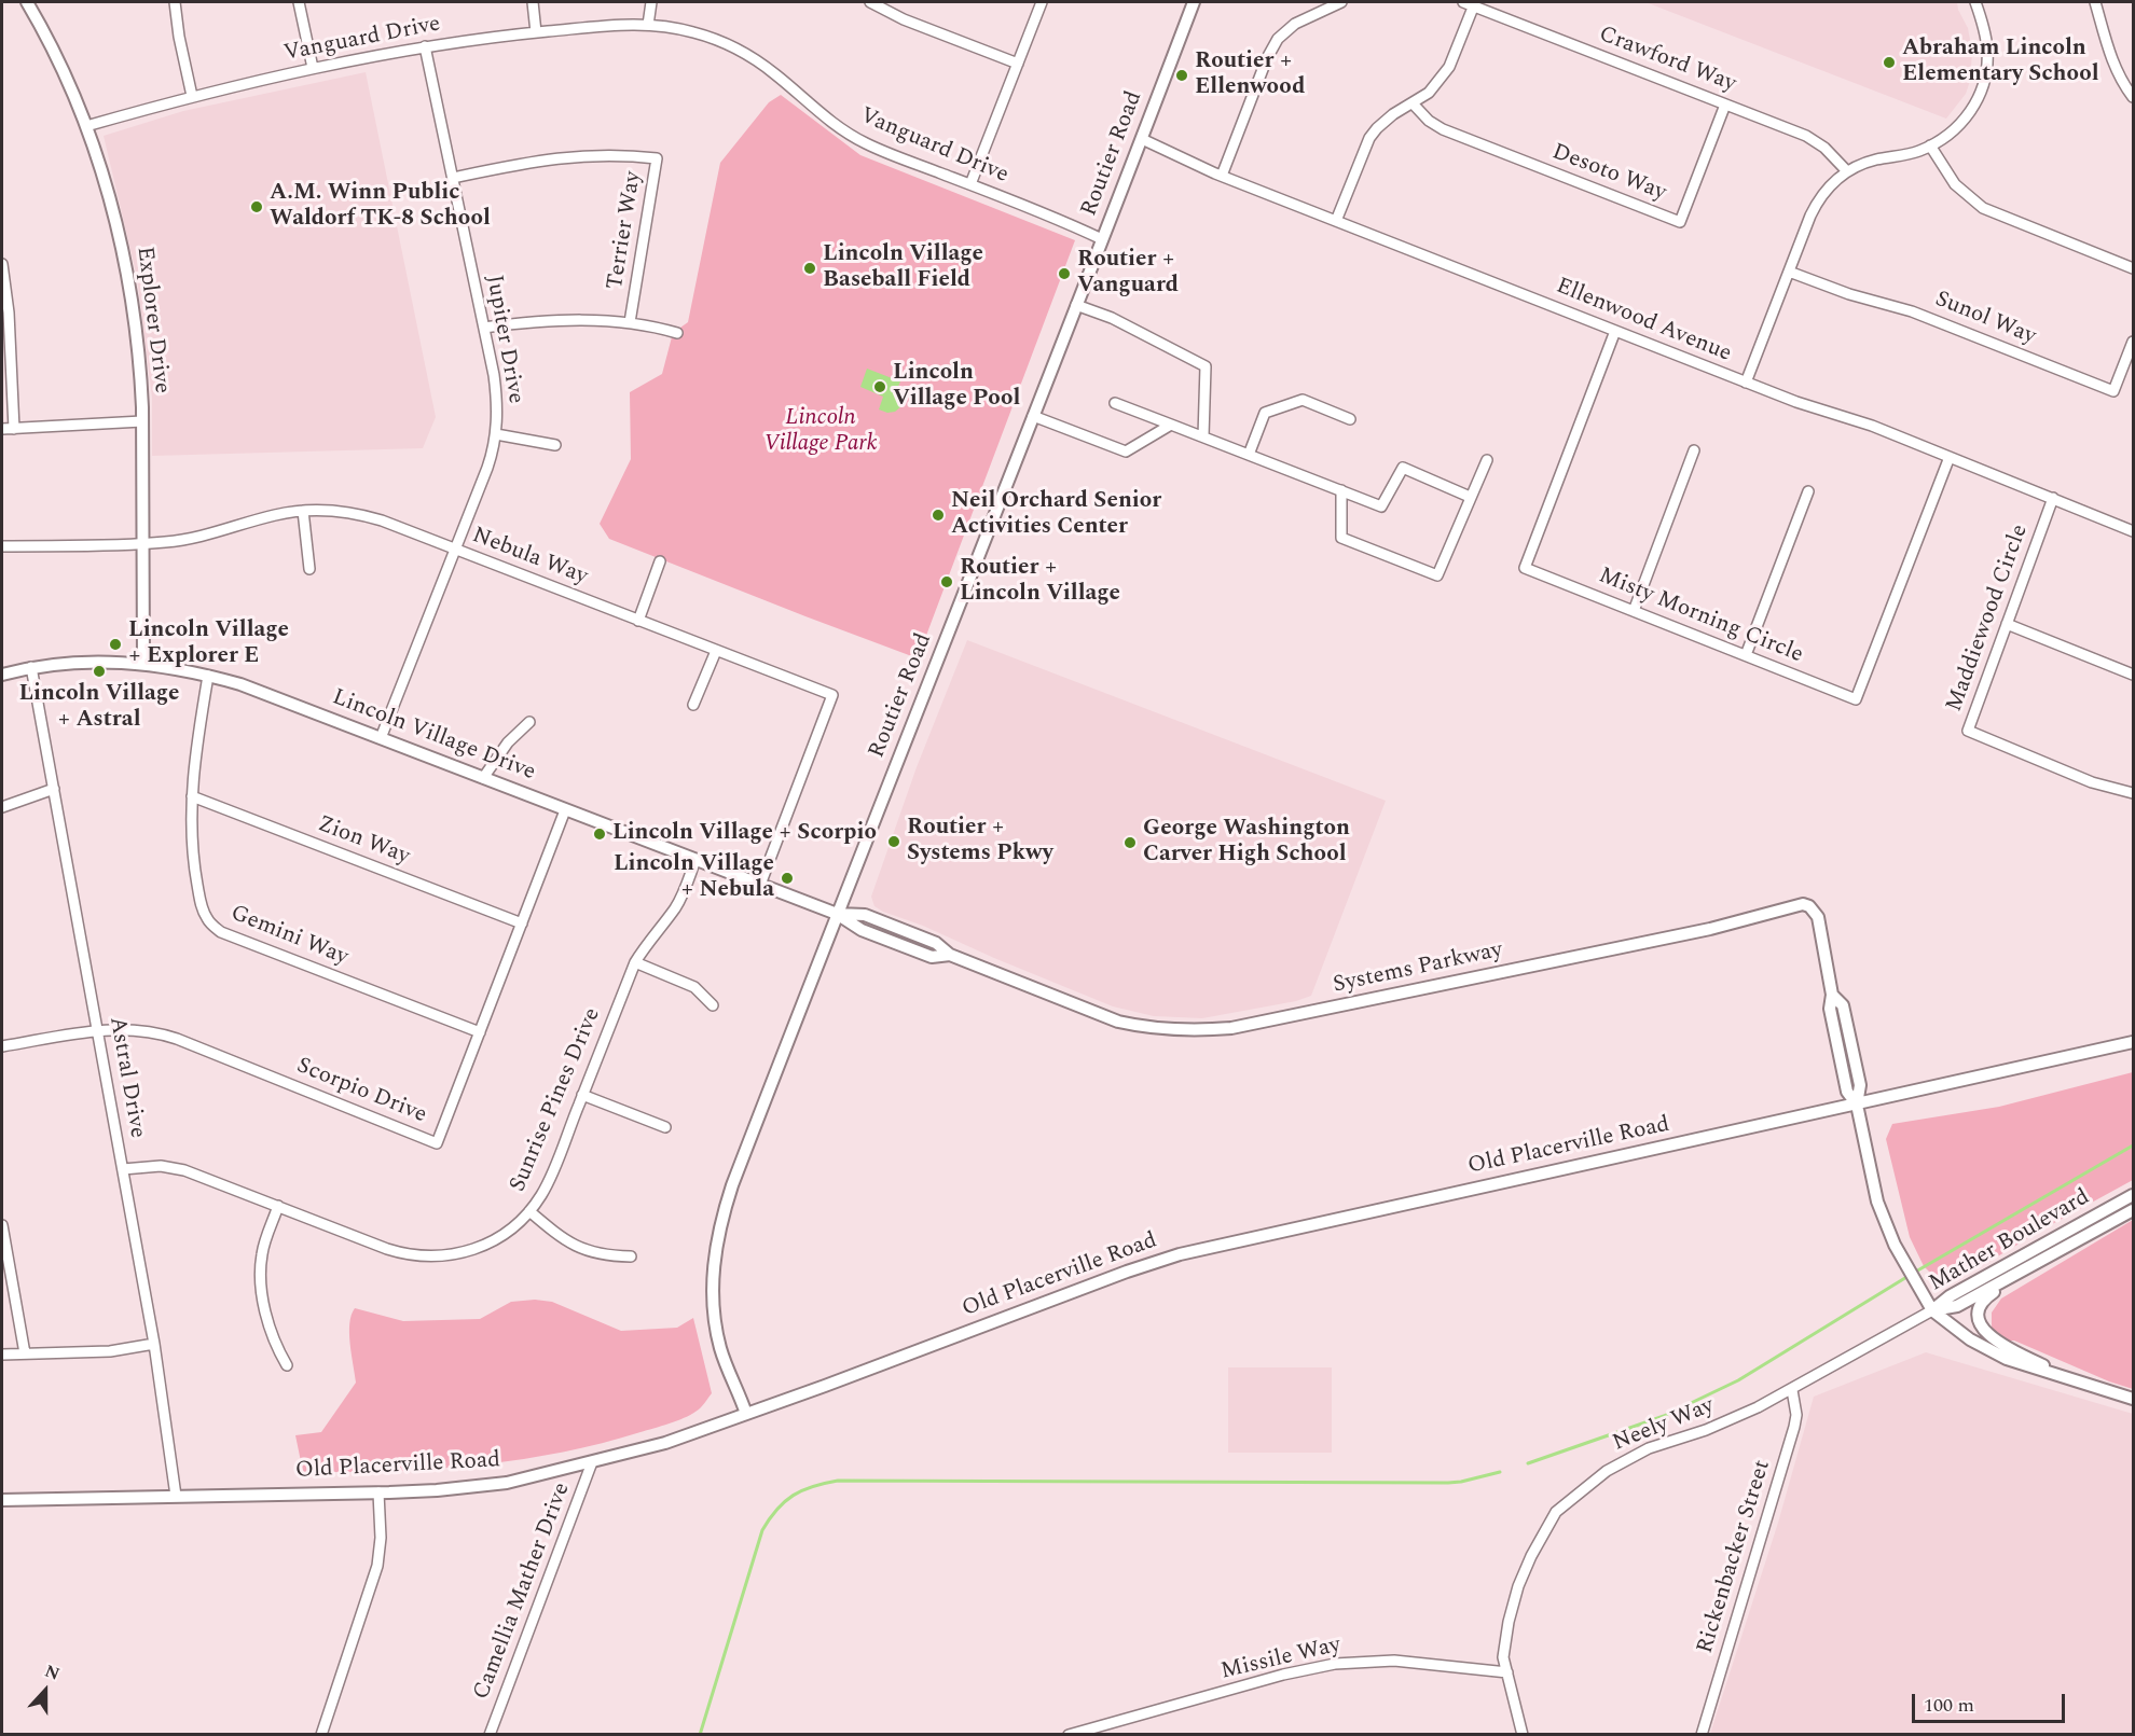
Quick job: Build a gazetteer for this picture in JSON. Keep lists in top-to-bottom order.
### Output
{
  "streets": {
    "street": [
      "Vanguard Drive",
      "Crawford Way",
      "Routier Road",
      "Desoto Way",
      "Terrier Way",
      "Sunol Way",
      "Explorer Drive",
      "Ellenwood Avenue",
      "Jupiter Drive",
      "Nebula Way",
      "Misty Morning Circle",
      "Maddiewood Circle",
      "Lincoln Village Drive",
      "Zion Way",
      "Gemini Way",
      "Systems Parkway",
      "Astral Drive",
      "Scorpio Drive",
      "Sunrise Pines Drive",
      "Old Placerville Road",
      "Mather Boulevard",
      "Neely Way",
      "Rickenbacker Street",
      "Camellia Mather Drive",
      "Missile Way"
    ]
  },
  "crossings": [
    ["Vanguard Drive", "Routier Road"],
    ["Vanguard Drive", "Explorer Drive"],
    ["Vanguard Drive", "Jupiter Drive"],
    ["Crawford Way", "Desoto Way"],
    ["Routier Road", "Ellenwood Avenue"],
    ["Routier Road", "Lincoln Village Drive"],
    ["Routier Road", "Systems Parkway"],
    ["Routier Road", "Old Placerville Road"],
    ["Terrier Way", "Jupiter Drive"],
    ["Explorer Drive", "Nebula Way"],
    ["Explorer Drive", "Lincoln Village Drive"],
    ["Ellenwood Avenue", "Misty Morning Circle"],
    ["Ellenwood Avenue", "Maddiewood Circle"],
    ["Jupiter Drive", "Nebula Way"],
    ["Jupiter Drive", "Lincoln Village Drive"],
    ["Nebula Way", "Lincoln Village Drive"],
    ["Lincoln Village Drive", "Gemini Way"],
    ["Lincoln Village Drive", "Systems Parkway"],
    ["Lincoln Village Drive", "Astral Drive"],
    ["Lincoln Village Drive", "Scorpio Drive"],
    ["Lincoln Village Drive", "Sunrise Pines Drive"],
    ["Zion Way", "Gemini Way"],
    ["Zion Way", "Scorpio Drive"],
    ["Gemini Way", "Scorpio Drive"],
    ["Systems Parkway", "Old Placerville Road"],
    ["Systems Parkway", "Mather Boulevard"],
    ["Systems Parkway", "Neely Way"],
    ["Astral Drive", "Scorpio Drive"],
    ["Astral Drive", "Sunrise Pines Drive"],
    ["Astral Drive", "Old Placerville Road"],
    ["Old Placerville Road", "Camellia Mather Drive"],
    ["Mather Boulevard", "Neely Way"],
    ["Neely Way", "Rickenbacker Street"],
    ["Neely Way", "Missile Way"]
  ],
  "parks": ["Lincoln Village Park"],
  "places": [
    "Abraham Lincoln Elementary School",
    "Routier + Ellenwood",
    "A.M. Winn Public Waldorf TK-8 School",
    "Lincoln Village Baseball Field",
    "Routier + Vanguard",
    "Lincoln Village Pool",
    "Neil Orchard Senior Activities Center",
    "Routier + Lincoln Village",
    "Lincoln Village + Explorer E",
    "Lincoln Village + Astral",
    "Lincoln Village + Scorpio",
    "Routier + Systems Pkwy",
    "George Washington Carver High School",
    "Lincoln Village + Nebula"
  ],
  "scale_bar": "100 m",
  "north": "top"
}
